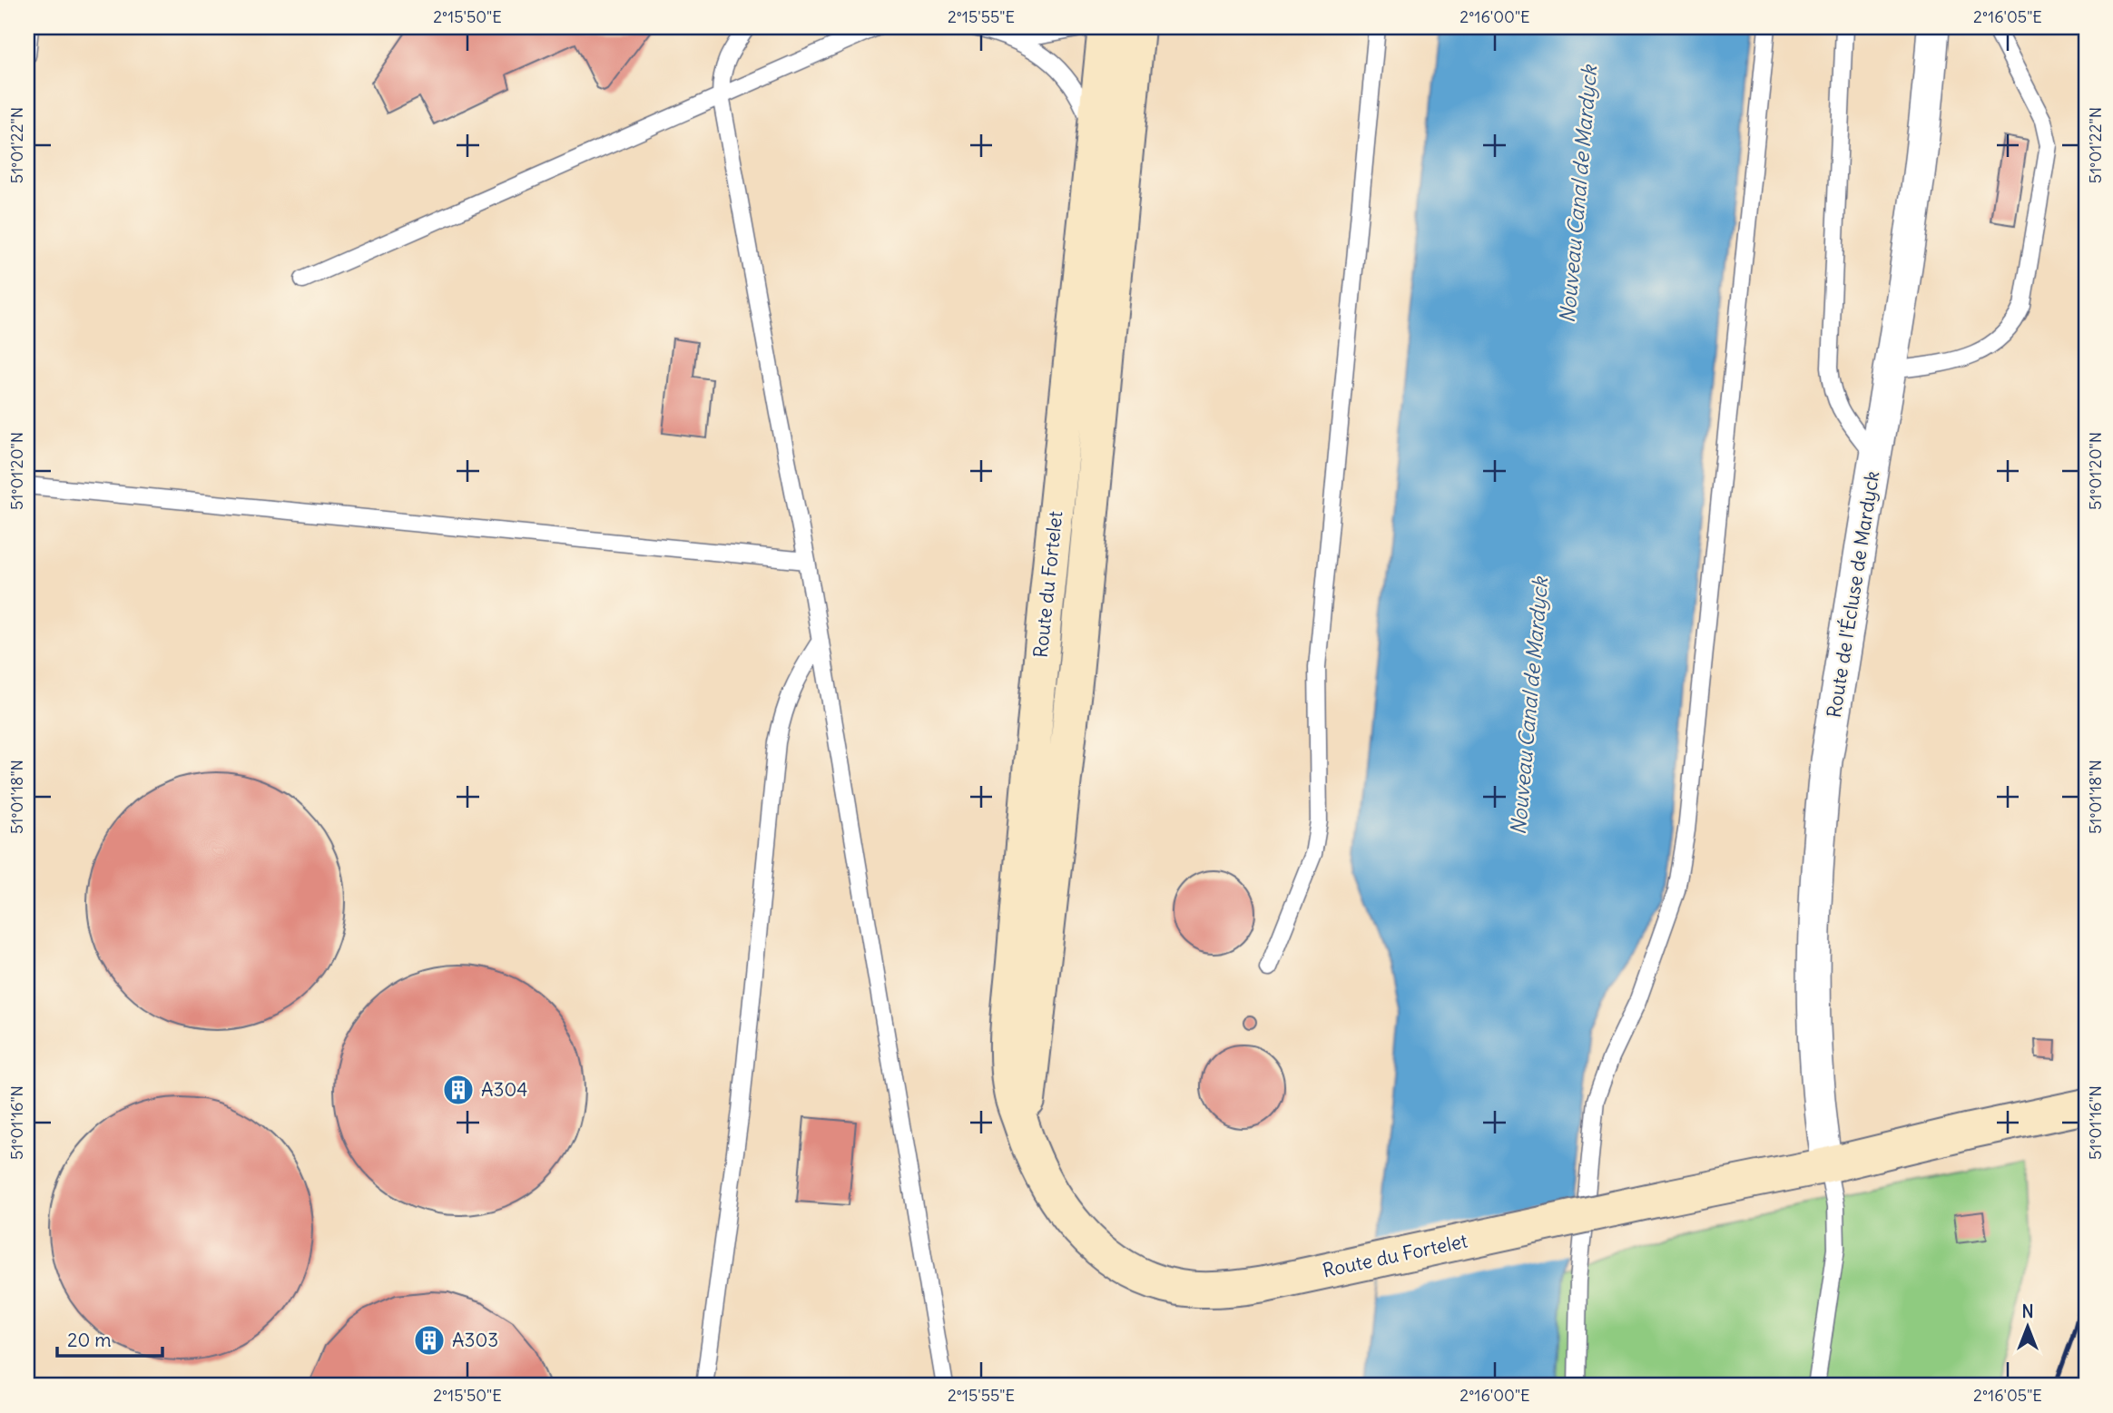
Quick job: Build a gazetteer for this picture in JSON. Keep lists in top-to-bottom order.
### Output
{
  "streets": {
    "main road": ["Route du Fortelet"],
    "street": ["Route de l'Écluse de Mardyck"]
  },
  "crossings": [
    ["Route du Fortelet", "Route de l'Écluse de Mardyck"]
  ],
  "water": ["Nouveau Canal de Mardyck"],
  "places": {
    "building": ["A304", "A303"]
  },
  "scale_bar": "20 m",
  "north": "top",
  "coordinates": [
    "2°15'50\"E",
    "2°15'55\"E",
    "2°16'00\"E",
    "2°16'05\"E",
    "51°01'22\"N",
    "51°01'20\"N",
    "51°01'18\"N",
    "51°01'16\"N"
  ]
}
